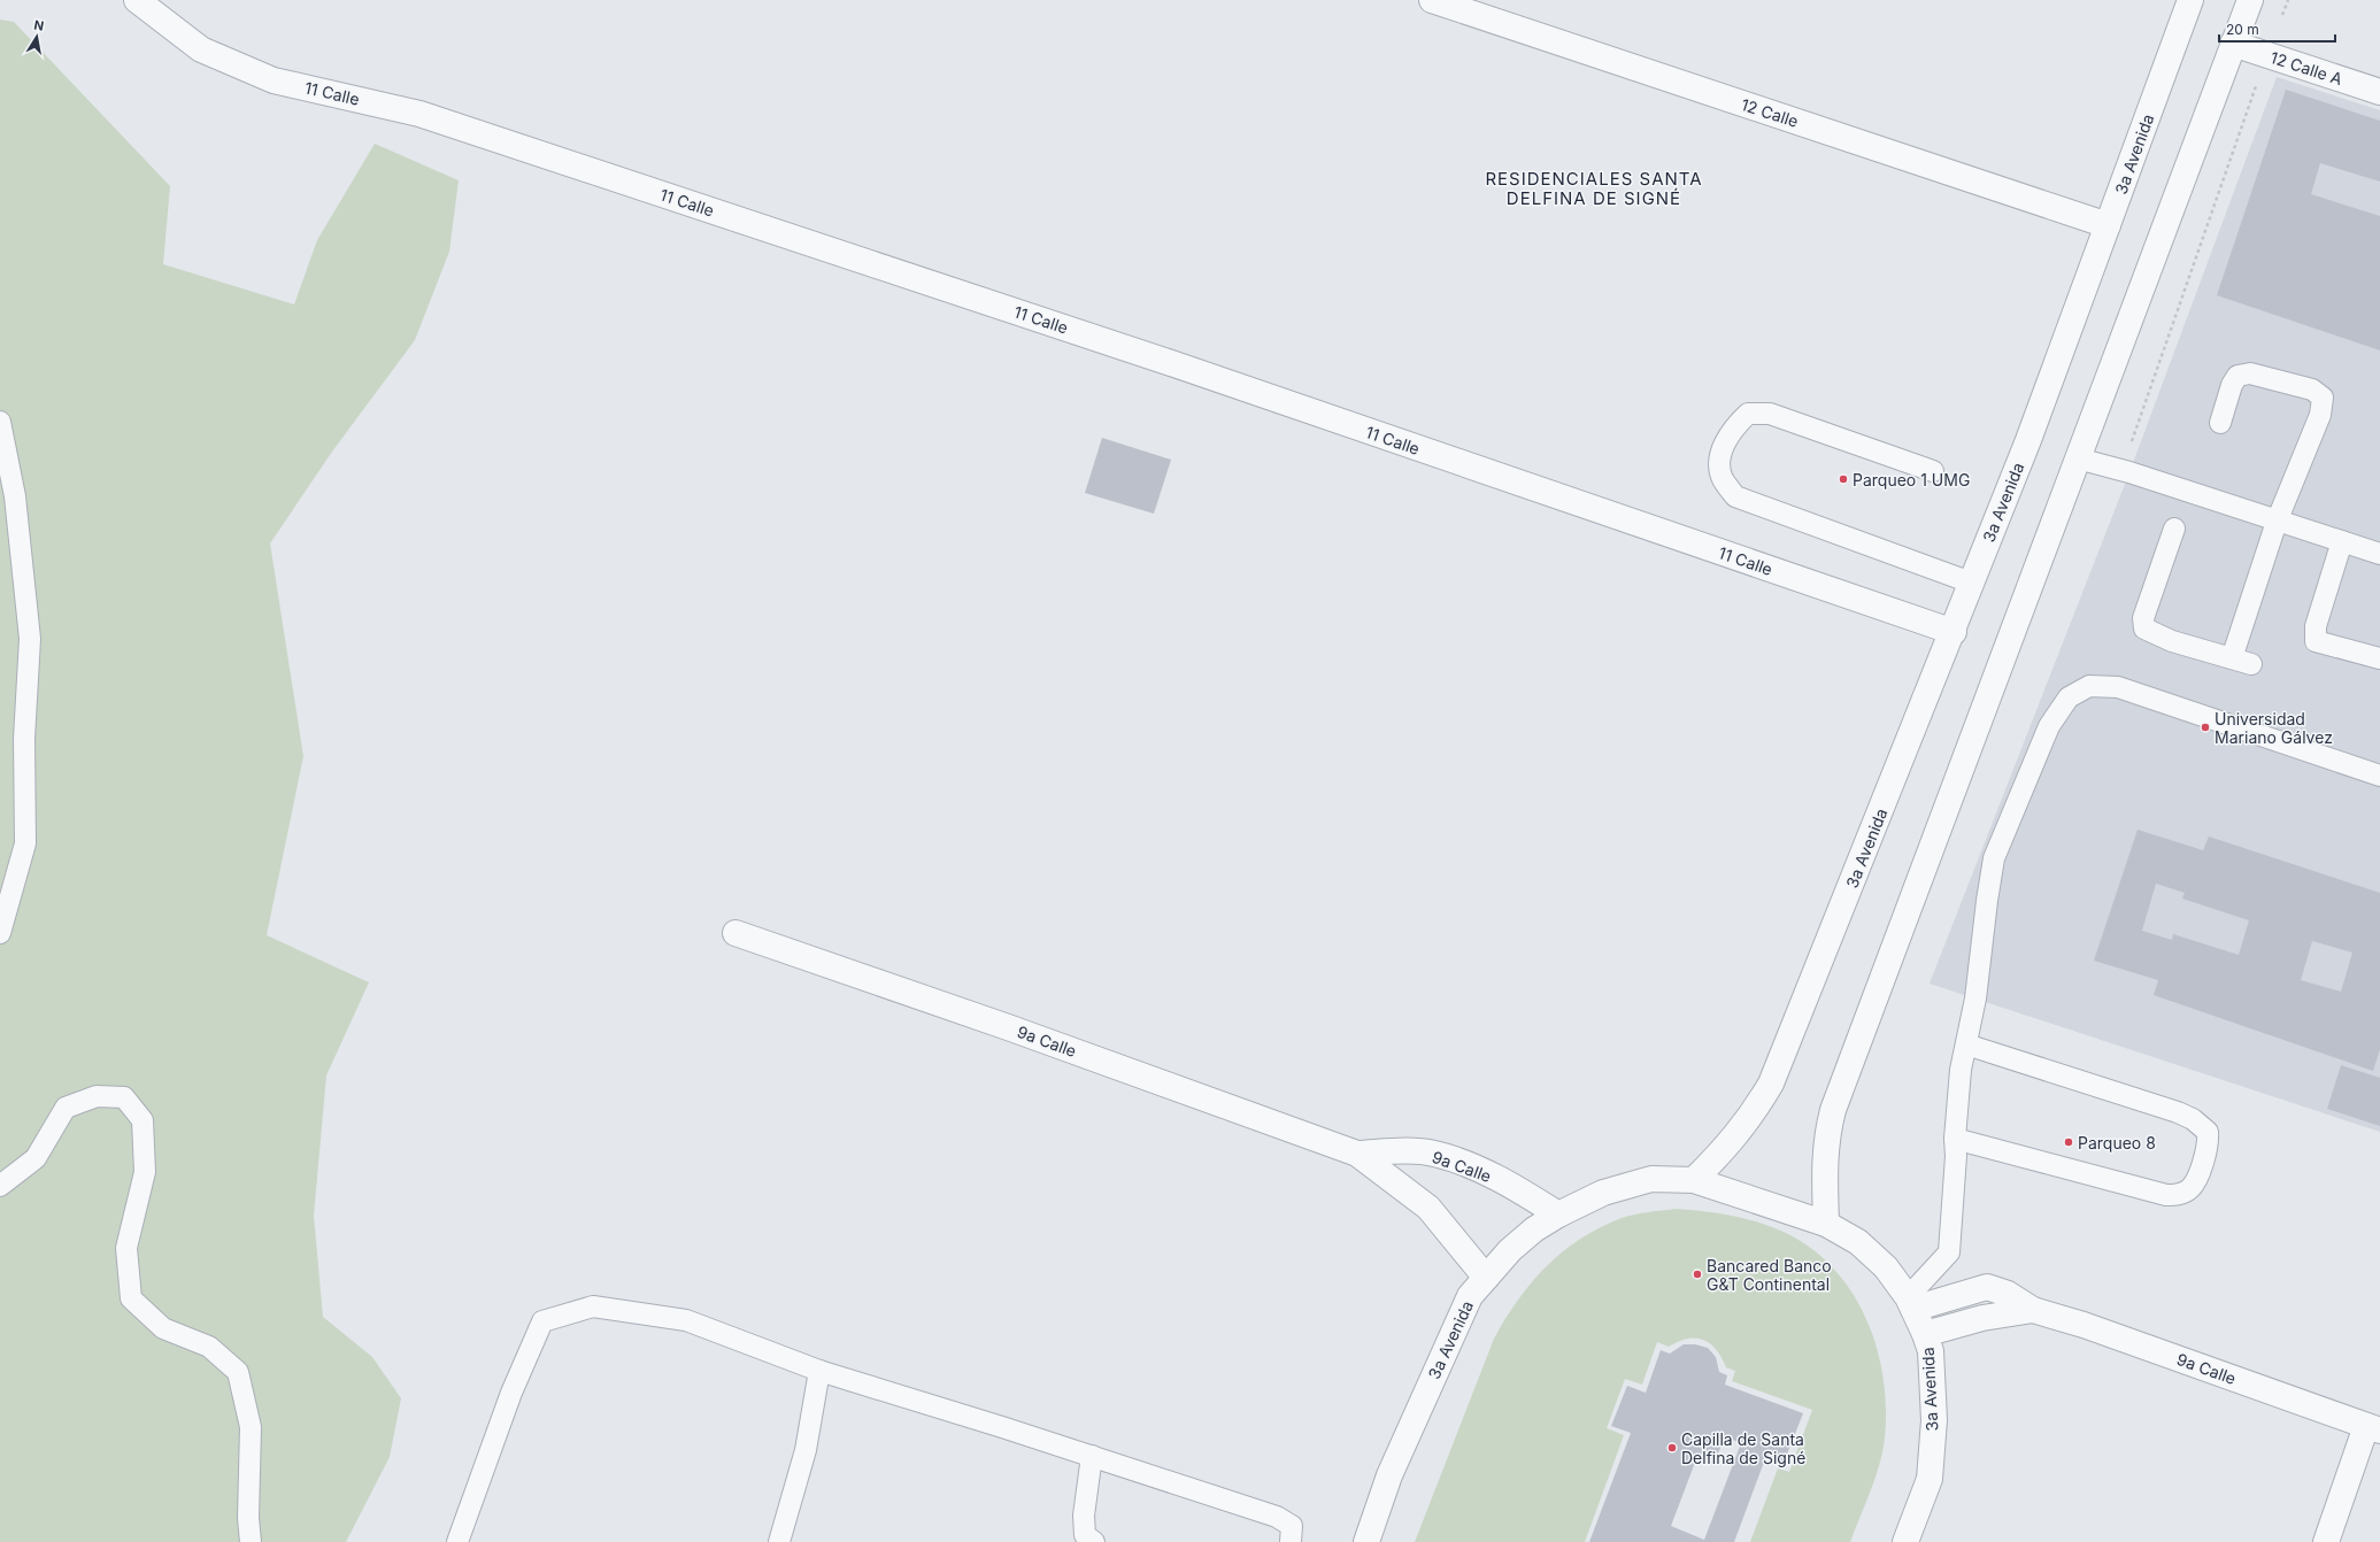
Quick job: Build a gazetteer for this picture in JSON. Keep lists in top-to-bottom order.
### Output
{
  "streets": {
    "street": [
      "12 Calle A",
      "11 Calle",
      "12 Calle",
      "3a Avenida",
      "9a Calle"
    ]
  },
  "crossings": [
    ["11 Calle", "3a Avenida"],
    ["12 Calle", "3a Avenida"],
    ["3a Avenida", "9a Calle"]
  ],
  "districts": ["RESIDENCIALES SANTA DELFINA DE SIGNÉ"],
  "places": [
    "Parqueo 1 UMG",
    "Universidad Mariano Gálvez",
    "Parqueo 8",
    "Bancared Banco G&T Continental",
    "Capilla de Santa Delfina de Signé"
  ],
  "scale_bar": "20 m",
  "north": "top"
}
